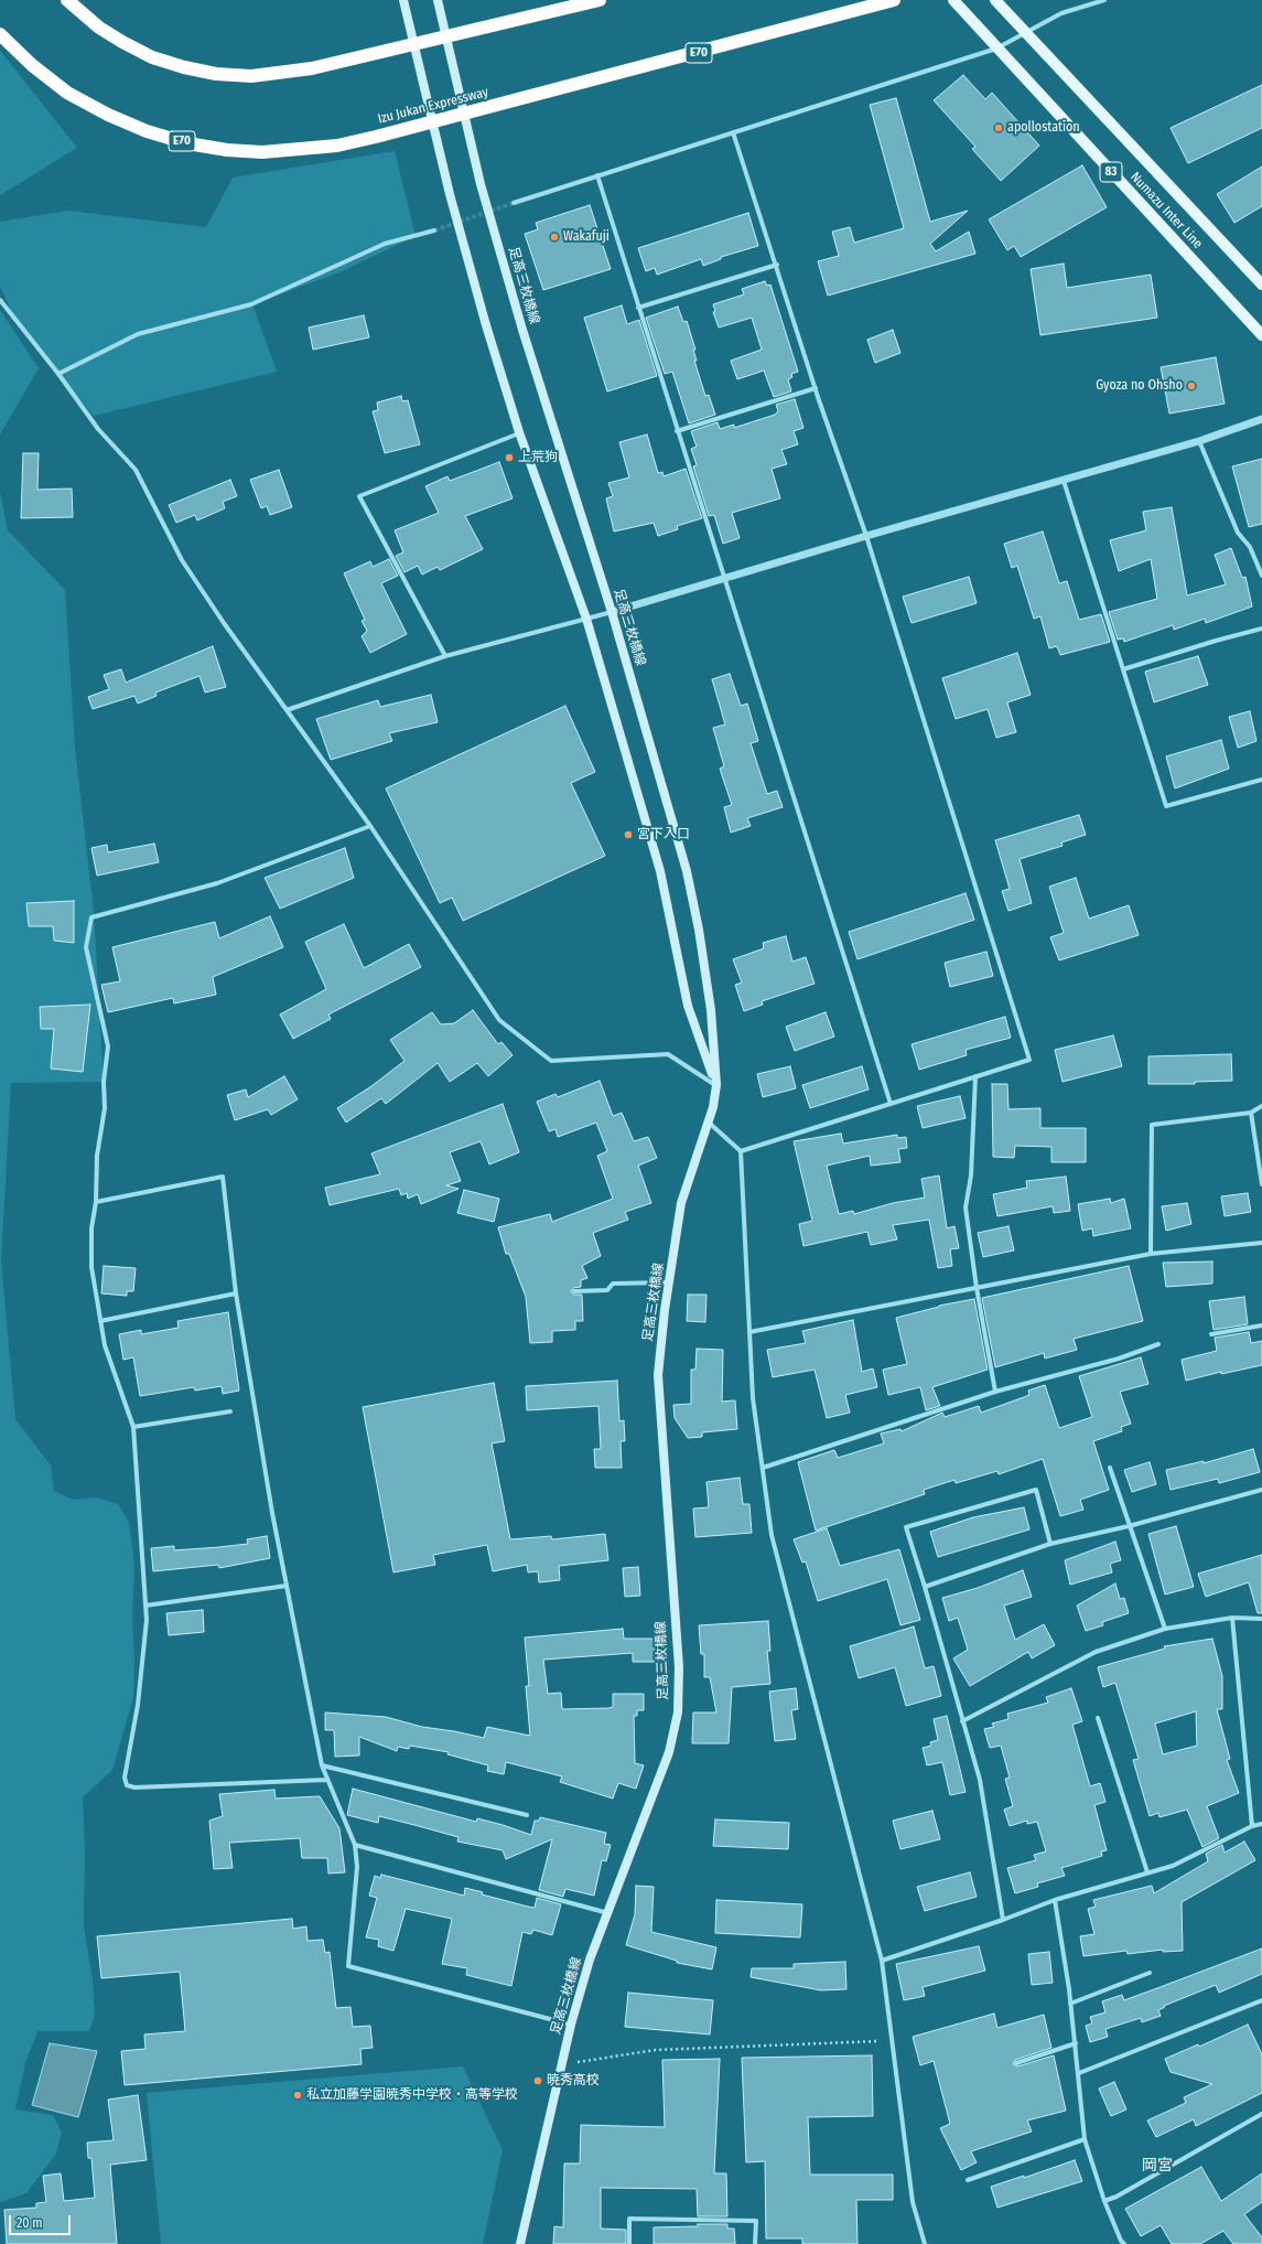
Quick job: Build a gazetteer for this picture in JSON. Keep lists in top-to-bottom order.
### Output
{
  "streets": {
    "highway": ["E70", "Izu Jukan Expressway"],
    "main road": ["83", "Numazu Inter Line", "足高三枚橋線"]
  },
  "districts": ["岡宮"],
  "places": [
    "apollostation",
    "Wakafuji",
    "Gyoza no Ohsho",
    "上荒狗",
    "宮下入口",
    "暁秀高校",
    "私立加藤学園暁秀中学校・高等学校"
  ],
  "scale_bar": "20 m"
}
